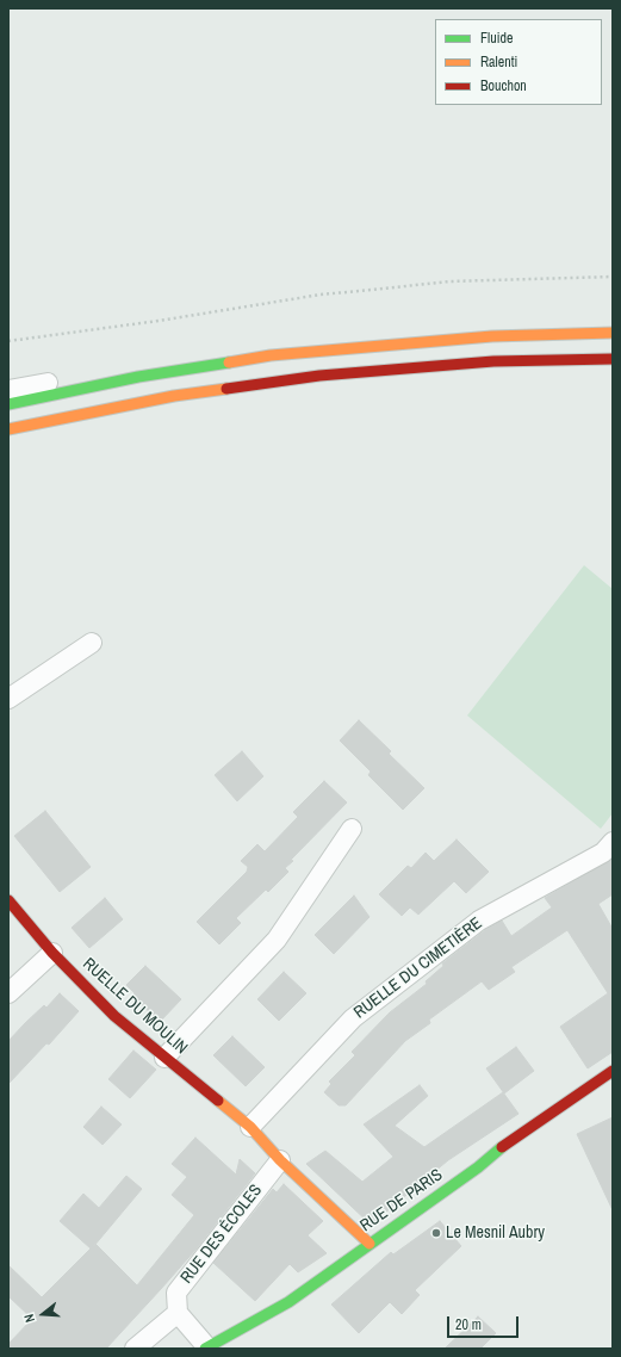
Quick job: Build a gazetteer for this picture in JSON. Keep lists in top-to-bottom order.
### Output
{
  "streets": {
    "main road": ["RUELLE DU MOULIN", "RUE DE PARIS"],
    "street": ["RUELLE DU CIMETIÈRE", "RUE DES ÉCOLES"]
  },
  "crossings": [
    ["RUELLE DU CIMETIÈRE", "RUELLE DU MOULIN"],
    ["RUELLE DU MOULIN", "RUE DE PARIS"],
    ["RUELLE DU MOULIN", "RUE DES ÉCOLES"]
  ],
  "places": ["Le Mesnil Aubry"],
  "legend": ["Fluide", "Ralenti", "Bouchon"],
  "scale_bar": "20 m",
  "north": "left"
}
